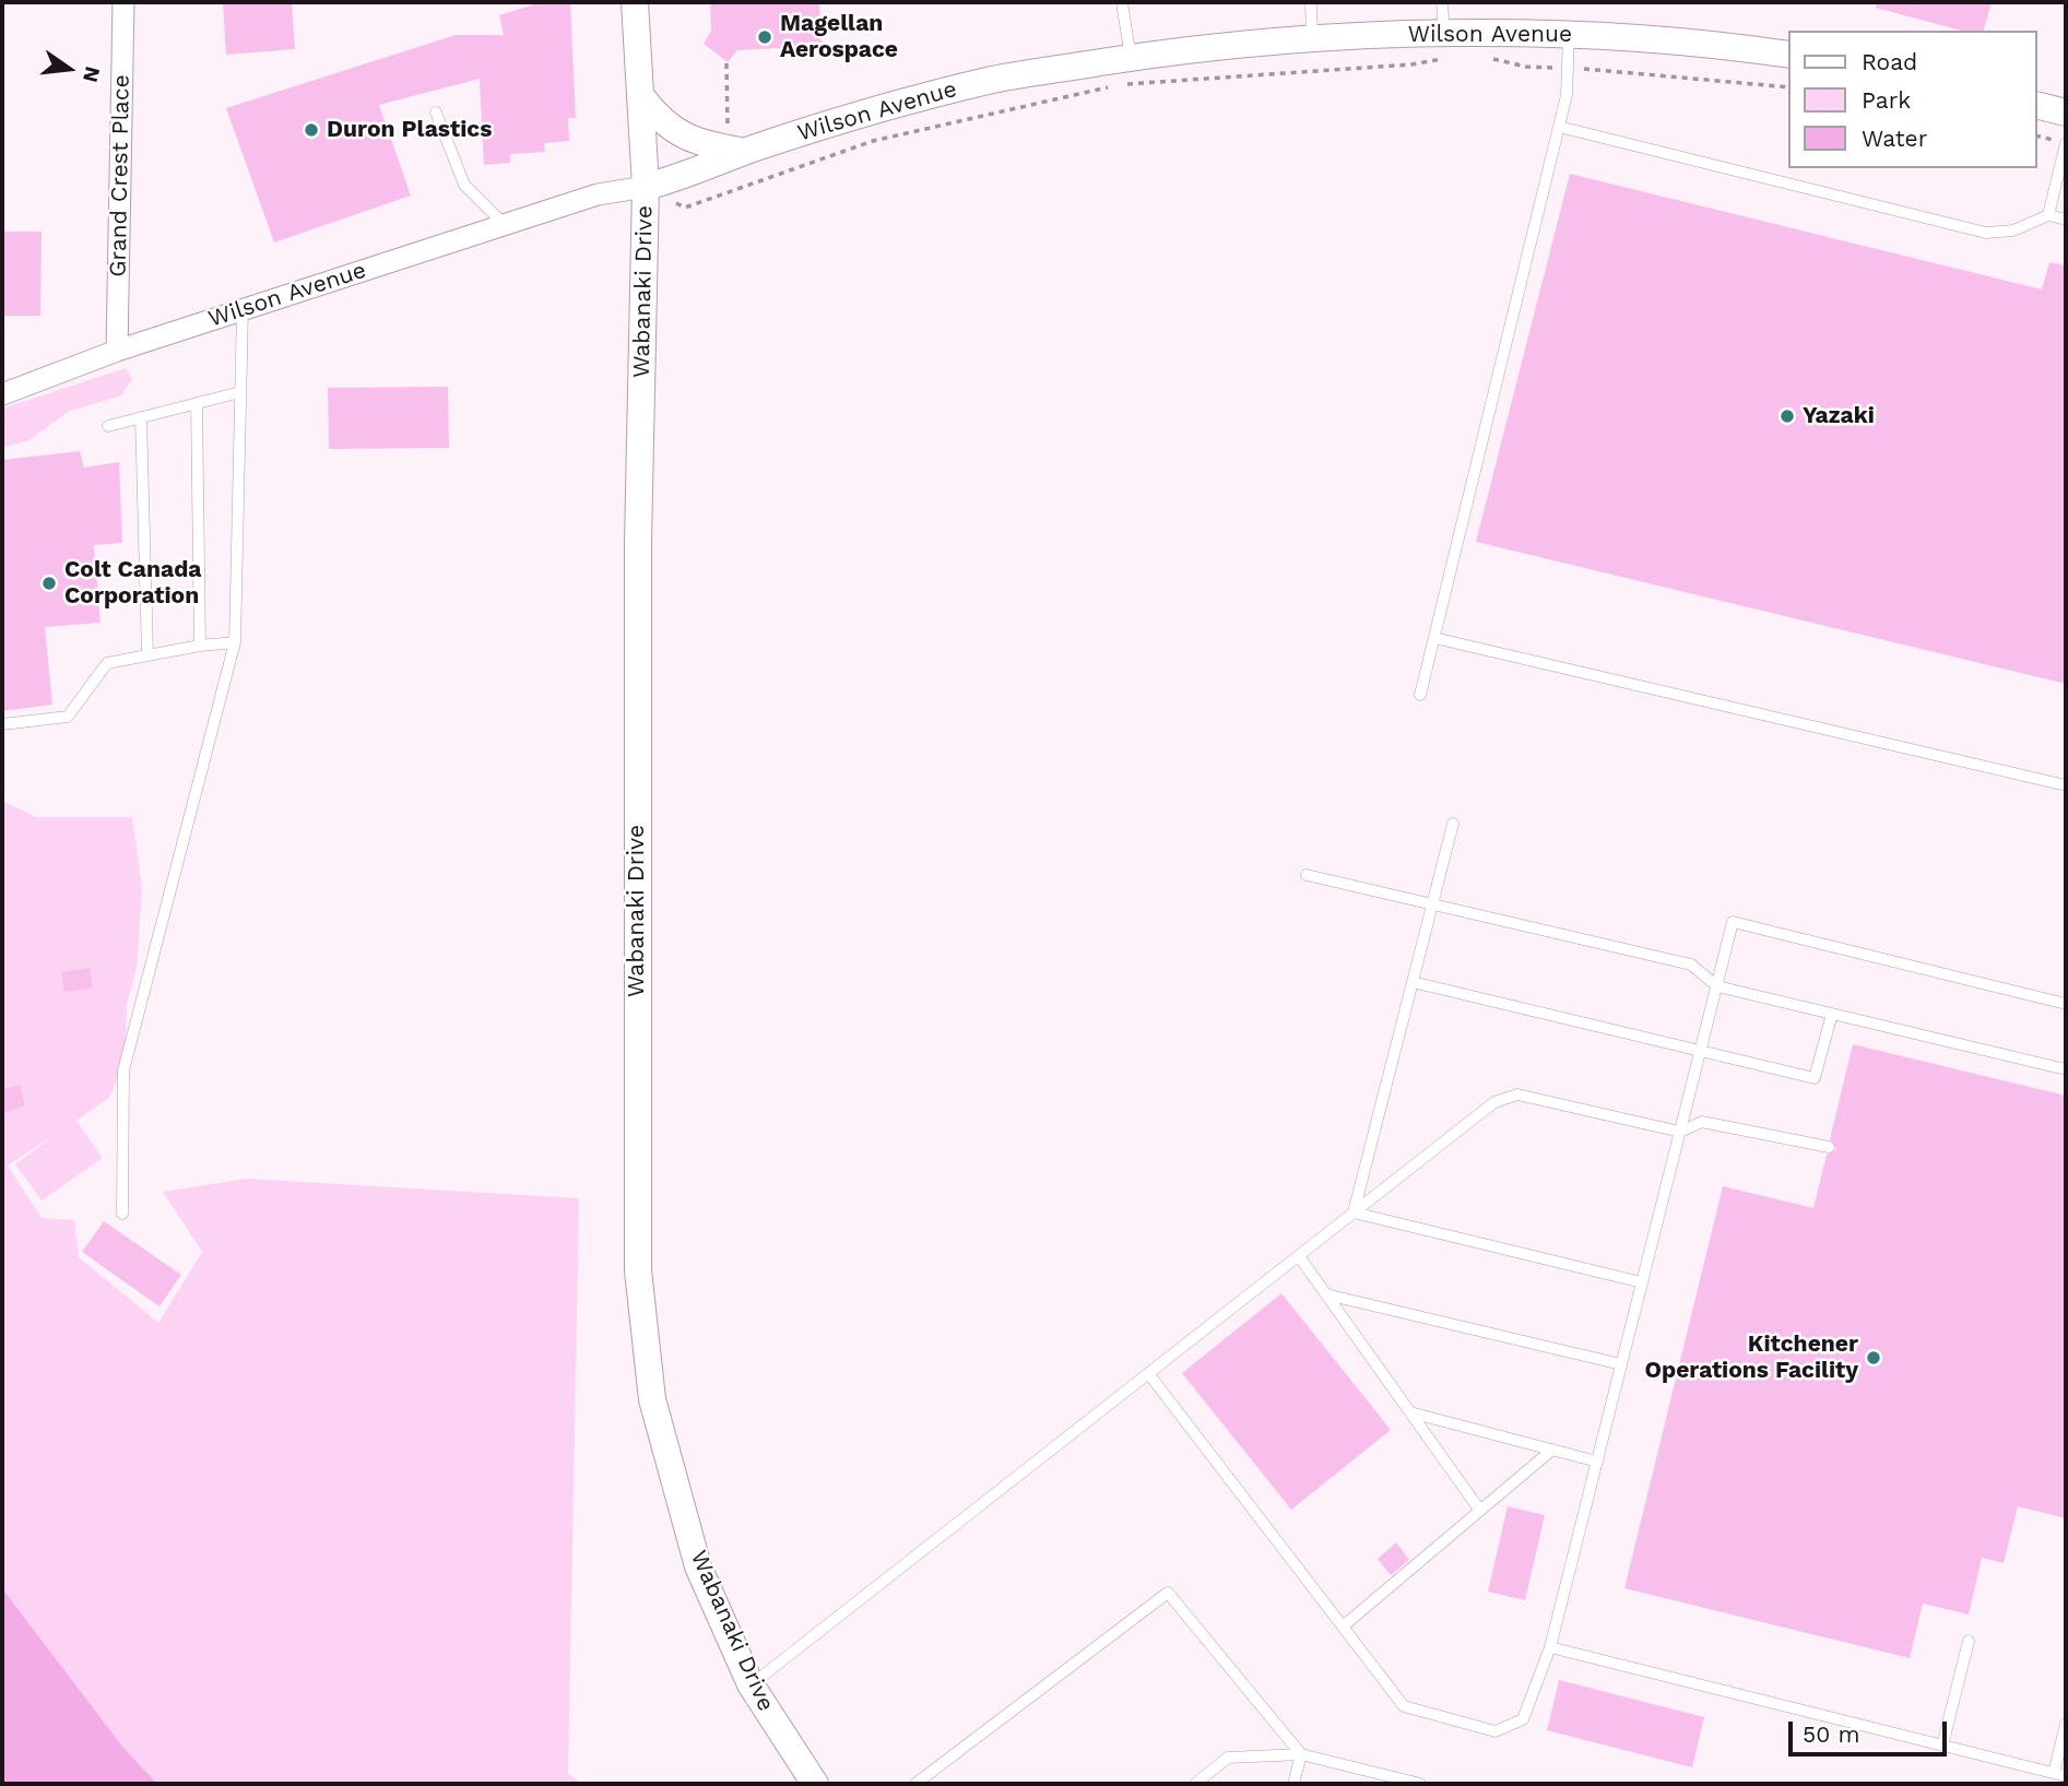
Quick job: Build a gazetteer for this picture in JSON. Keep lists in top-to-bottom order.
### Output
{
  "streets": {
    "street": ["Wilson Avenue", "Grand Crest Place", "Wabanaki Drive"]
  },
  "crossings": [
    ["Wilson Avenue", "Grand Crest Place"],
    ["Wilson Avenue", "Wabanaki Drive"]
  ],
  "places": [
    "Magellan Aerospace",
    "Duron Plastics",
    "Yazaki",
    "Colt Canada Corporation",
    "Kitchener Operations Facility"
  ],
  "legend": ["Road", "Park", "Water"],
  "scale_bar": "50 m",
  "north": "right"
}
